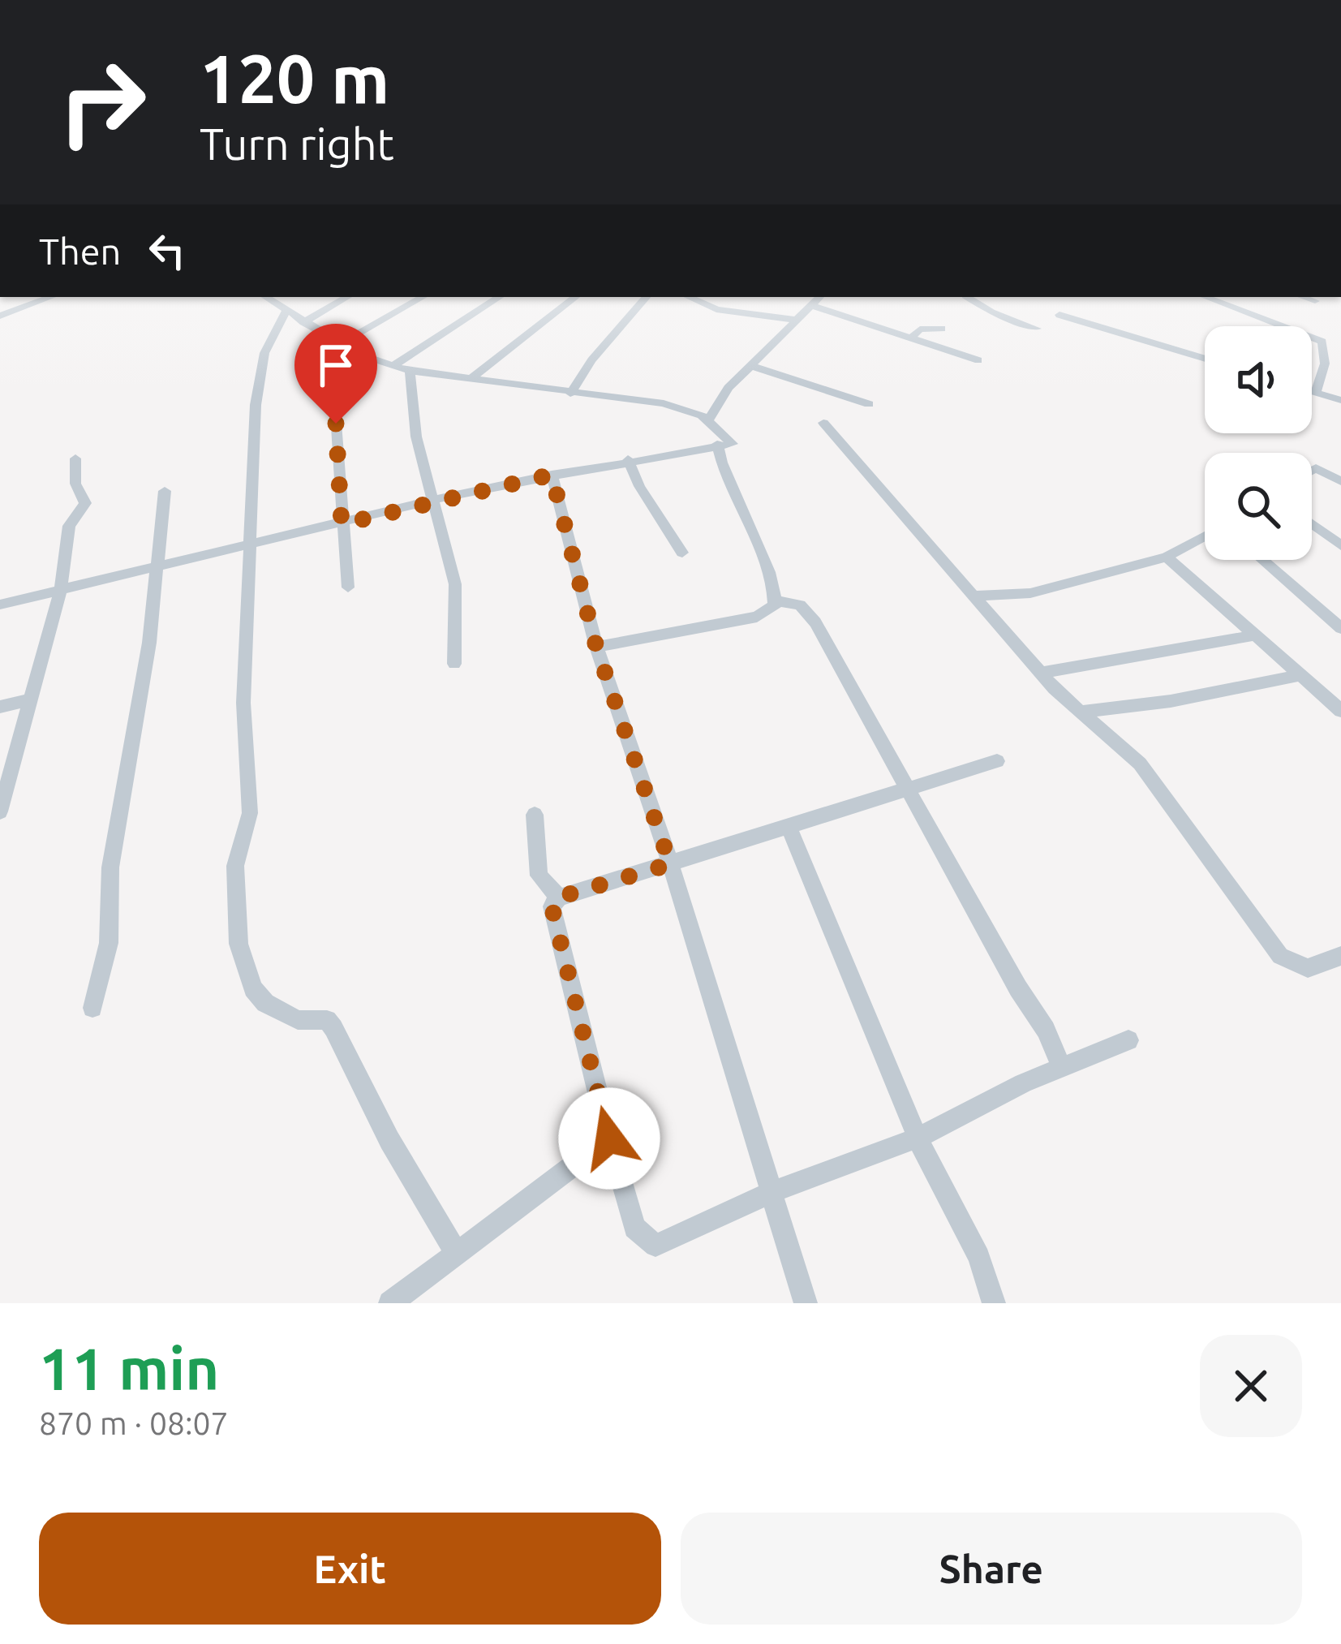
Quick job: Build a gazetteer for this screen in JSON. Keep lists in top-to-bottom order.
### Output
{
  "page": {
    "turn": ["120 m", "Turn right"],
    "then": "Then",
    "heading": ["11 min", "870 m · 08:07"],
    "buttons": ["Exit", "Share"]
  }
}
